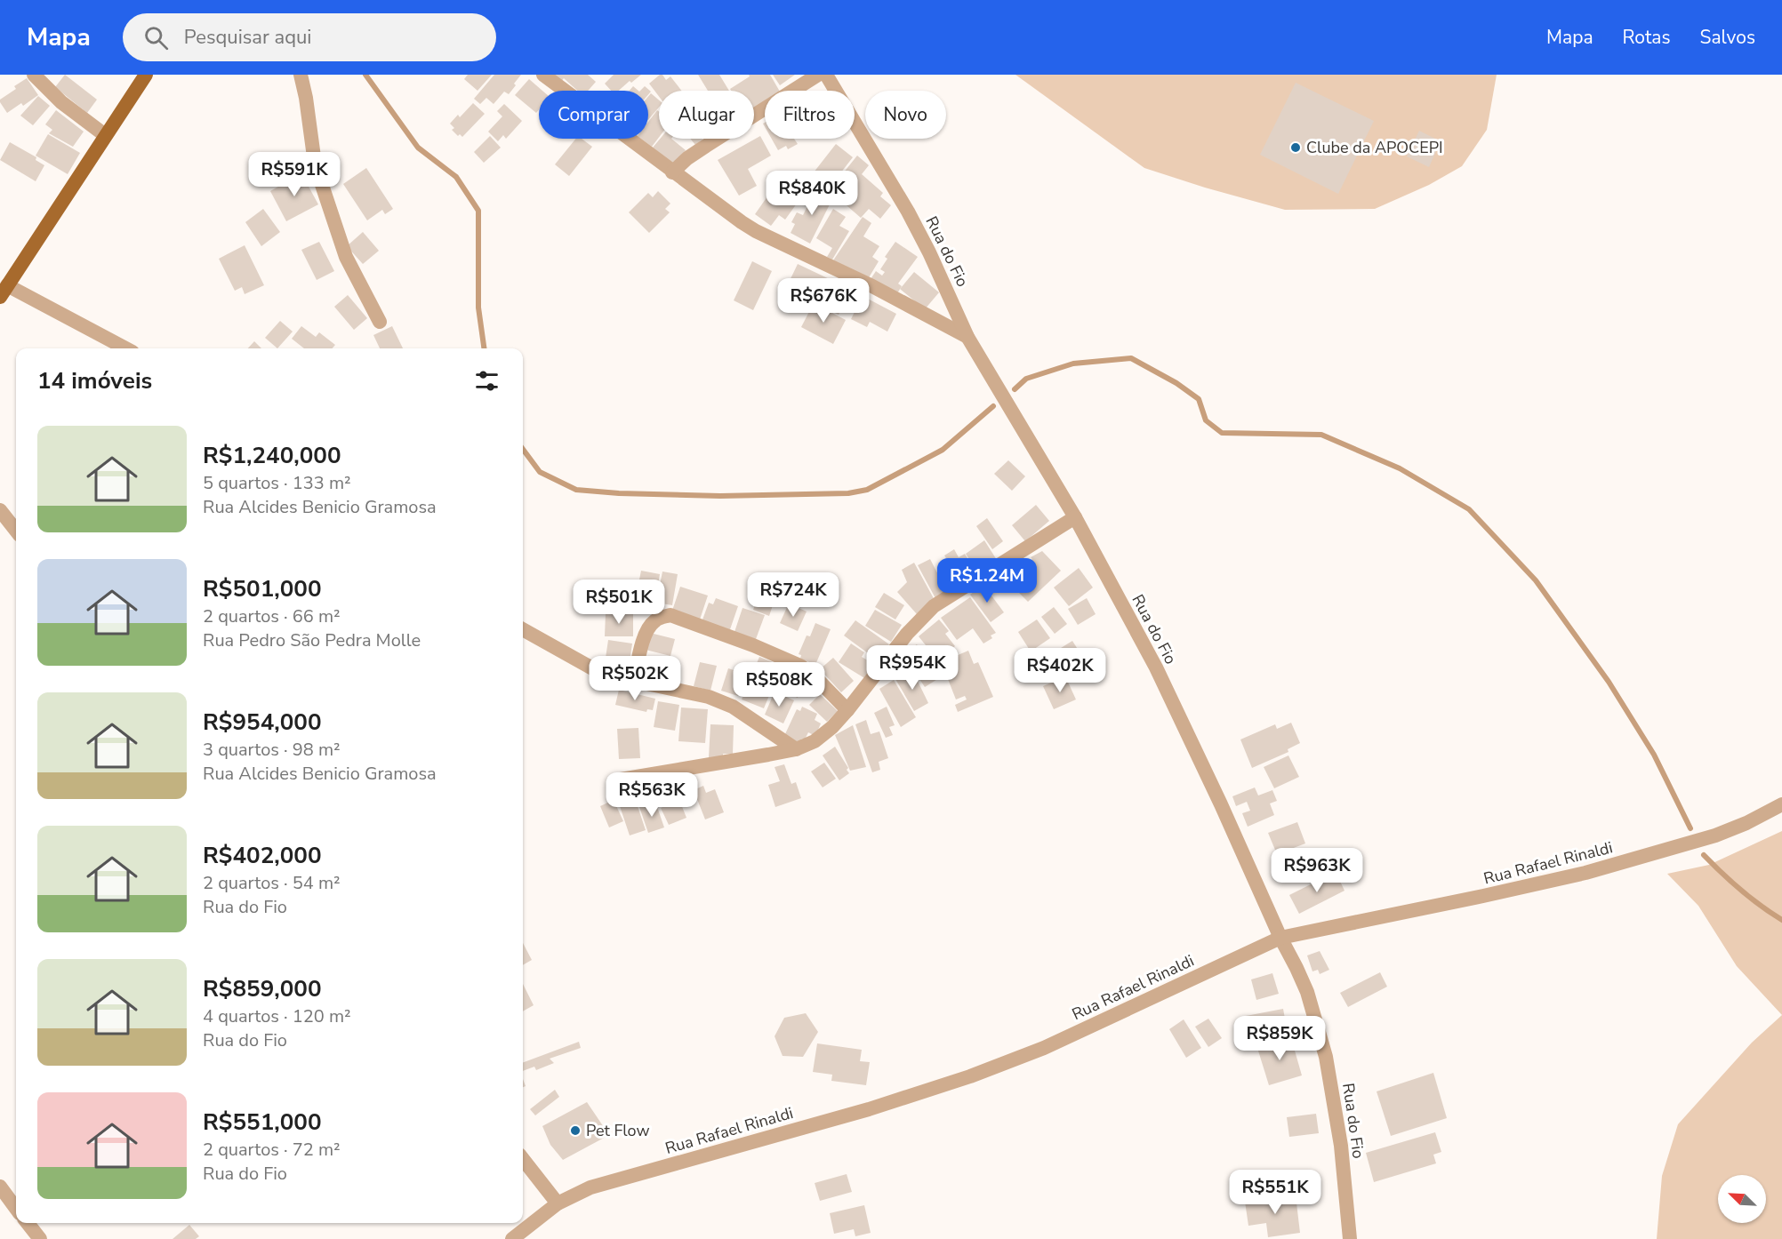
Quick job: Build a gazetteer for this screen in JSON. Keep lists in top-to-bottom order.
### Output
{
  "streets": {
    "street": ["Rua do Fio", "Rua Rafael Rinaldi"]
  },
  "crossings": [
    ["Rua do Fio", "Rua Rafael Rinaldi"]
  ],
  "places": ["Clube da APOCEPI", "Pet Flow"],
  "north": "top left",
  "page": {
    "header": "Mapa",
    "search": "Pesquisar aqui",
    "nav": ["Mapa", "Rotas", "Salvos"],
    "chip": [
      "Comprar",
      "Alugar",
      "Filtros",
      "Novo"
    ],
    "price": [
      "R$591K",
      "R$840K",
      "R$676K",
      "R$1.24M",
      "R$724K",
      "R$501K",
      "R$954K",
      "R$402K",
      "R$502K",
      "R$508K",
      "R$563K",
      "R$963K",
      "R$859K",
      "R$551K"
    ],
    "heading": "14 imóveis",
    "list": [
      {
        "name": "R$1,240,000",
        "note": "5 quartos · 133 m² · Rua Alcides Benicio Gramosa"
      },
      {
        "name": "R$501,000",
        "note": "2 quartos · 66 m² · Rua Pedro São Pedra Molle"
      },
      {
        "name": "R$954,000",
        "note": "3 quartos · 98 m² · Rua Alcides Benicio Gramosa"
      },
      {
        "name": "R$402,000",
        "note": "2 quartos · 54 m² · Rua do Fio"
      },
      {
        "name": "R$859,000",
        "note": "4 quartos · 120 m² · Rua do Fio"
      },
      {
        "name": "R$551,000",
        "note": "2 quartos · 72 m² · Rua do Fio"
      }
    ]
  }
}
